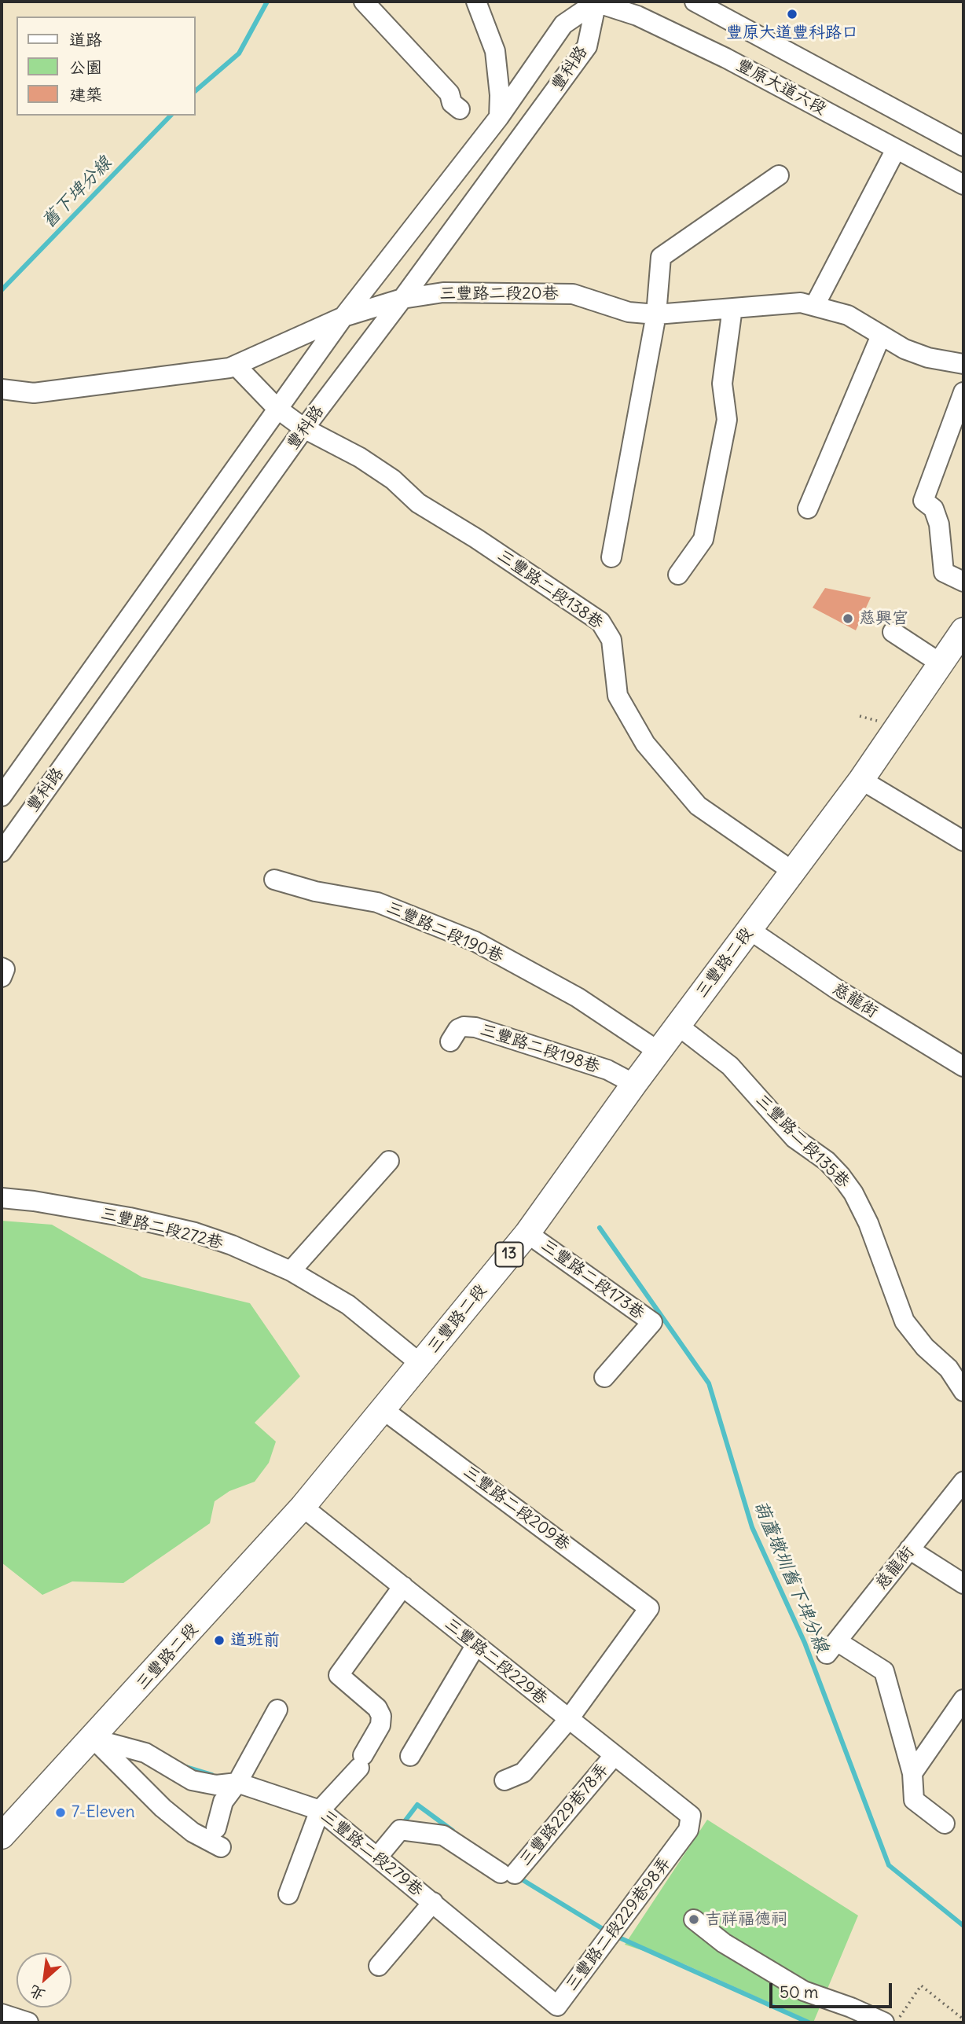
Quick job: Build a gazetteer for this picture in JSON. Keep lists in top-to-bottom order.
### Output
{
  "streets": {
    "main road": ["三豐路二段", "13"],
    "street": [
      "豐科路",
      "豐原大道六段",
      "三豐路二段20巷",
      "三豐路二段138巷",
      "三豐路二段190巷",
      "慈龍街",
      "三豐路二段198巷",
      "三豐路二段135巷",
      "三豐路二段272巷",
      "三豐路二段173巷",
      "三豐路二段209巷",
      "三豐路二段229巷",
      "三豐路229巷78弄",
      "三豐路二段279巷",
      "三豐路二段229巷98弄"
    ]
  },
  "crossings": [
    ["豐科路", "豐原大道六段"],
    ["豐科路", "三豐路二段20巷"],
    ["豐科路", "三豐路二段138巷"],
    ["三豐路二段20巷", "三豐路二段138巷"],
    ["三豐路二段138巷", "三豐路二段"],
    ["三豐路二段190巷", "三豐路二段"],
    ["三豐路二段", "慈龍街"],
    ["三豐路二段", "三豐路二段198巷"],
    ["三豐路二段", "三豐路二段135巷"],
    ["三豐路二段", "三豐路二段272巷"],
    ["三豐路二段", "三豐路二段173巷"],
    ["三豐路二段", "三豐路二段209巷"],
    ["三豐路二段", "三豐路二段229巷"],
    ["三豐路二段", "三豐路二段279巷"],
    ["三豐路二段209巷", "三豐路二段229巷"],
    ["三豐路二段229巷", "三豐路229巷78弄"],
    ["三豐路二段229巷", "三豐路二段229巷98弄"],
    ["三豐路229巷78弄", "三豐路二段279巷"],
    ["三豐路二段279巷", "三豐路二段229巷98弄"]
  ],
  "water": ["舊下埤分線", "葫蘆墩圳舊下埤分線"],
  "places": [
    "豐原大道豐科路口",
    "慈興宮",
    "道班前",
    "7-Eleven",
    "吉祥福德祠"
  ],
  "legend": ["道路", "公園", "建築"],
  "scale_bar": "50 m",
  "north": "bottom left"
}
